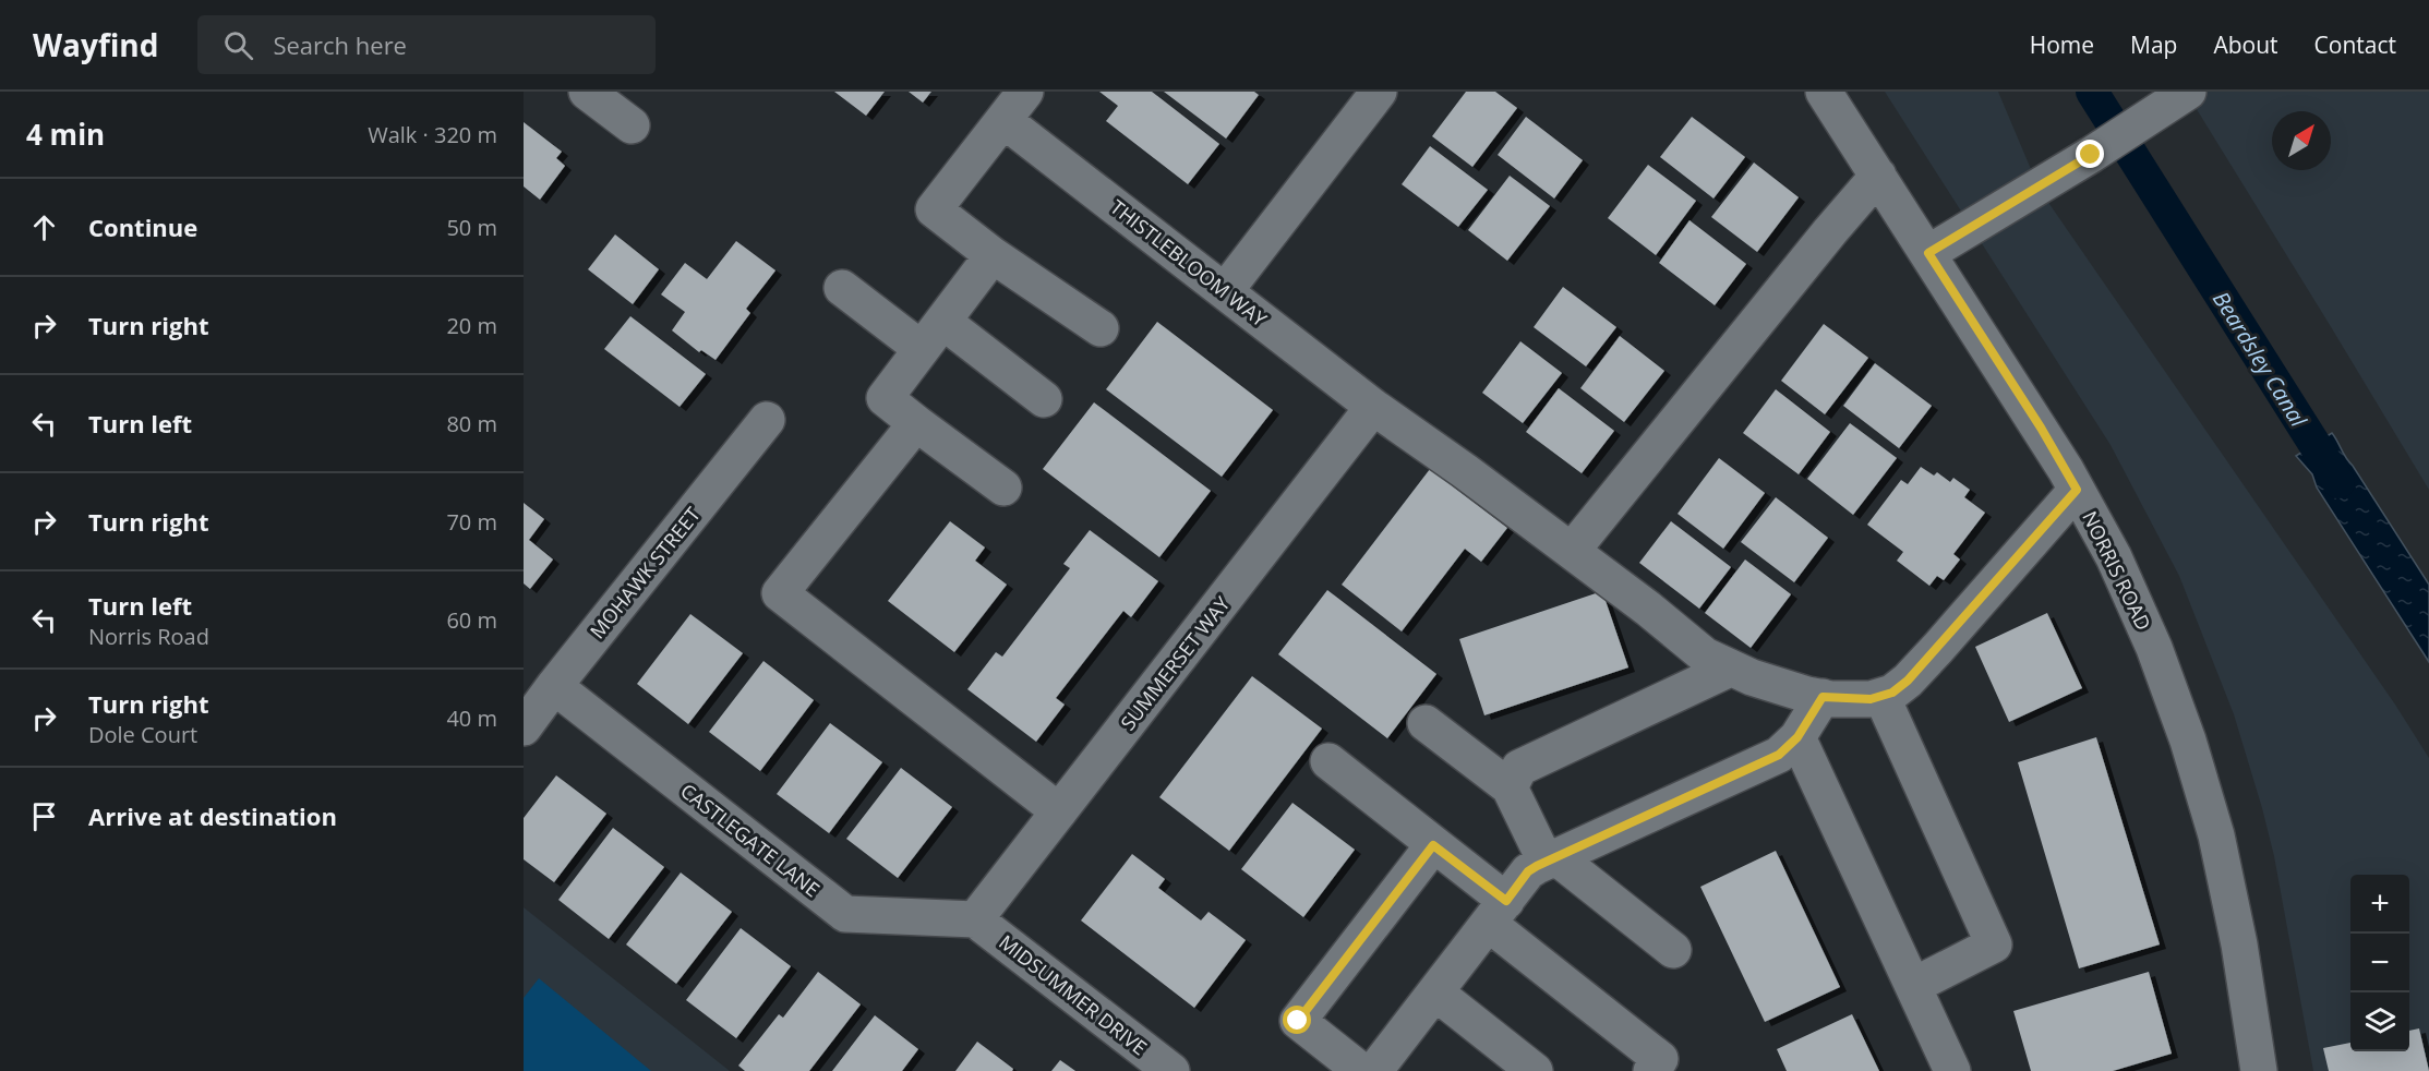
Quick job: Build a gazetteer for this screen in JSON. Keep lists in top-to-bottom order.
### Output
{
  "streets": {
    "street": [
      "THISTLEBLOOM WAY",
      "NORRIS ROAD",
      "MOHAWK STREET",
      "SUMMERSET WAY",
      "CASTLEGATE LANE",
      "MIDSUMMER DRIVE"
    ]
  },
  "crossings": [
    ["THISTLEBLOOM WAY", "SUMMERSET WAY"],
    ["MOHAWK STREET", "CASTLEGATE LANE"],
    ["SUMMERSET WAY", "CASTLEGATE LANE"],
    ["SUMMERSET WAY", "MIDSUMMER DRIVE"],
    ["CASTLEGATE LANE", "MIDSUMMER DRIVE"]
  ],
  "water": ["Beardsley Canal"],
  "north": "top right",
  "page": {
    "header": "Wayfind",
    "search": "Search here",
    "nav": [
      "Home",
      "Map",
      "About",
      "Contact"
    ],
    "heading": ["4 min", "Walk · 320 m"],
    "list": [
      ["Continue", "50 m"],
      ["Turn right", "20 m"],
      ["Turn left", "80 m"],
      ["Turn right", "70 m"],
      ["Turn left", "Norris Road", "60 m"],
      ["Turn right", "Dole Court", "40 m"],
      "Arrive at destination"
    ],
    "map_buttons": ["+", "−"]
  }
}
